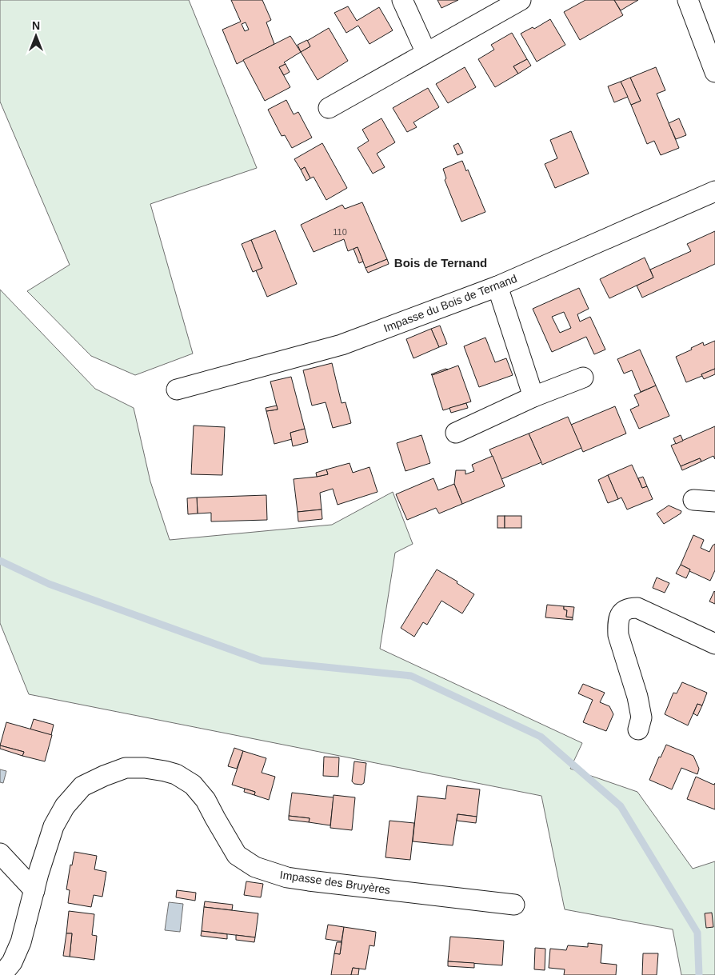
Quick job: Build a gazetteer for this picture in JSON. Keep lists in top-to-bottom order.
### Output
{
  "streets": {
    "street": ["Impasse du Bois de Ternand", "Impasse des Bruyères"]
  },
  "districts": ["Bois de Ternand"],
  "house_numbers": ["110"],
  "north": "top"
}
